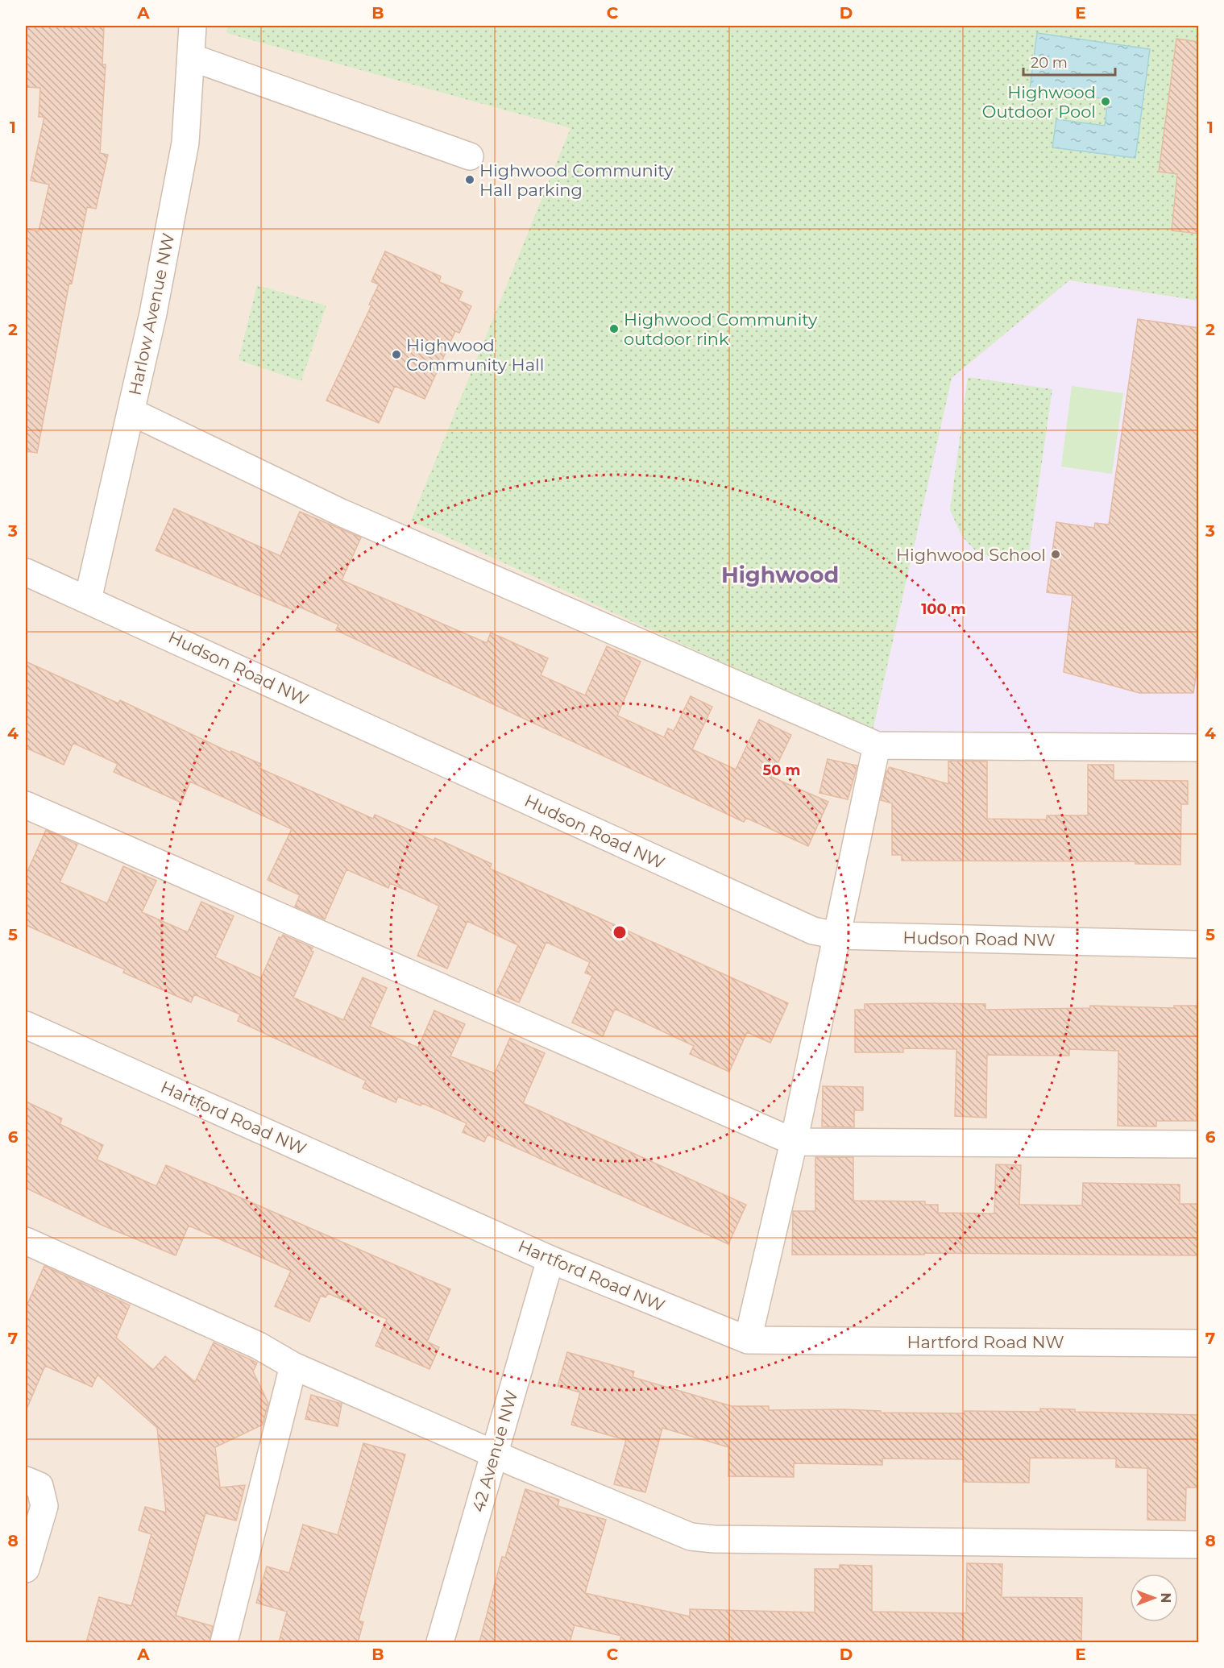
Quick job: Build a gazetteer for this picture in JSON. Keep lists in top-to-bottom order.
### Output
{
  "streets": {
    "street": [
      "Harlow Avenue NW",
      "Hudson Road NW",
      "Hartford Road NW",
      "42 Avenue NW"
    ]
  },
  "crossings": [
    ["Harlow Avenue NW", "Hudson Road NW"],
    ["Hartford Road NW", "42 Avenue NW"]
  ],
  "districts": ["Highwood"],
  "places": [
    "Highwood Outdoor Pool",
    "Highwood Community Hall parking",
    "Highwood Community outdoor rink",
    "Highwood Community Hall",
    "Highwood School"
  ],
  "scale_bar": "20 m",
  "north": "right",
  "grid": {
    "columns": [
      "A",
      "B",
      "C",
      "D",
      "E"
    ],
    "rows": [
      "1",
      "2",
      "3",
      "4",
      "5",
      "6",
      "7",
      "8"
    ]
  },
  "rings": ["100 m", "50 m"]
}
